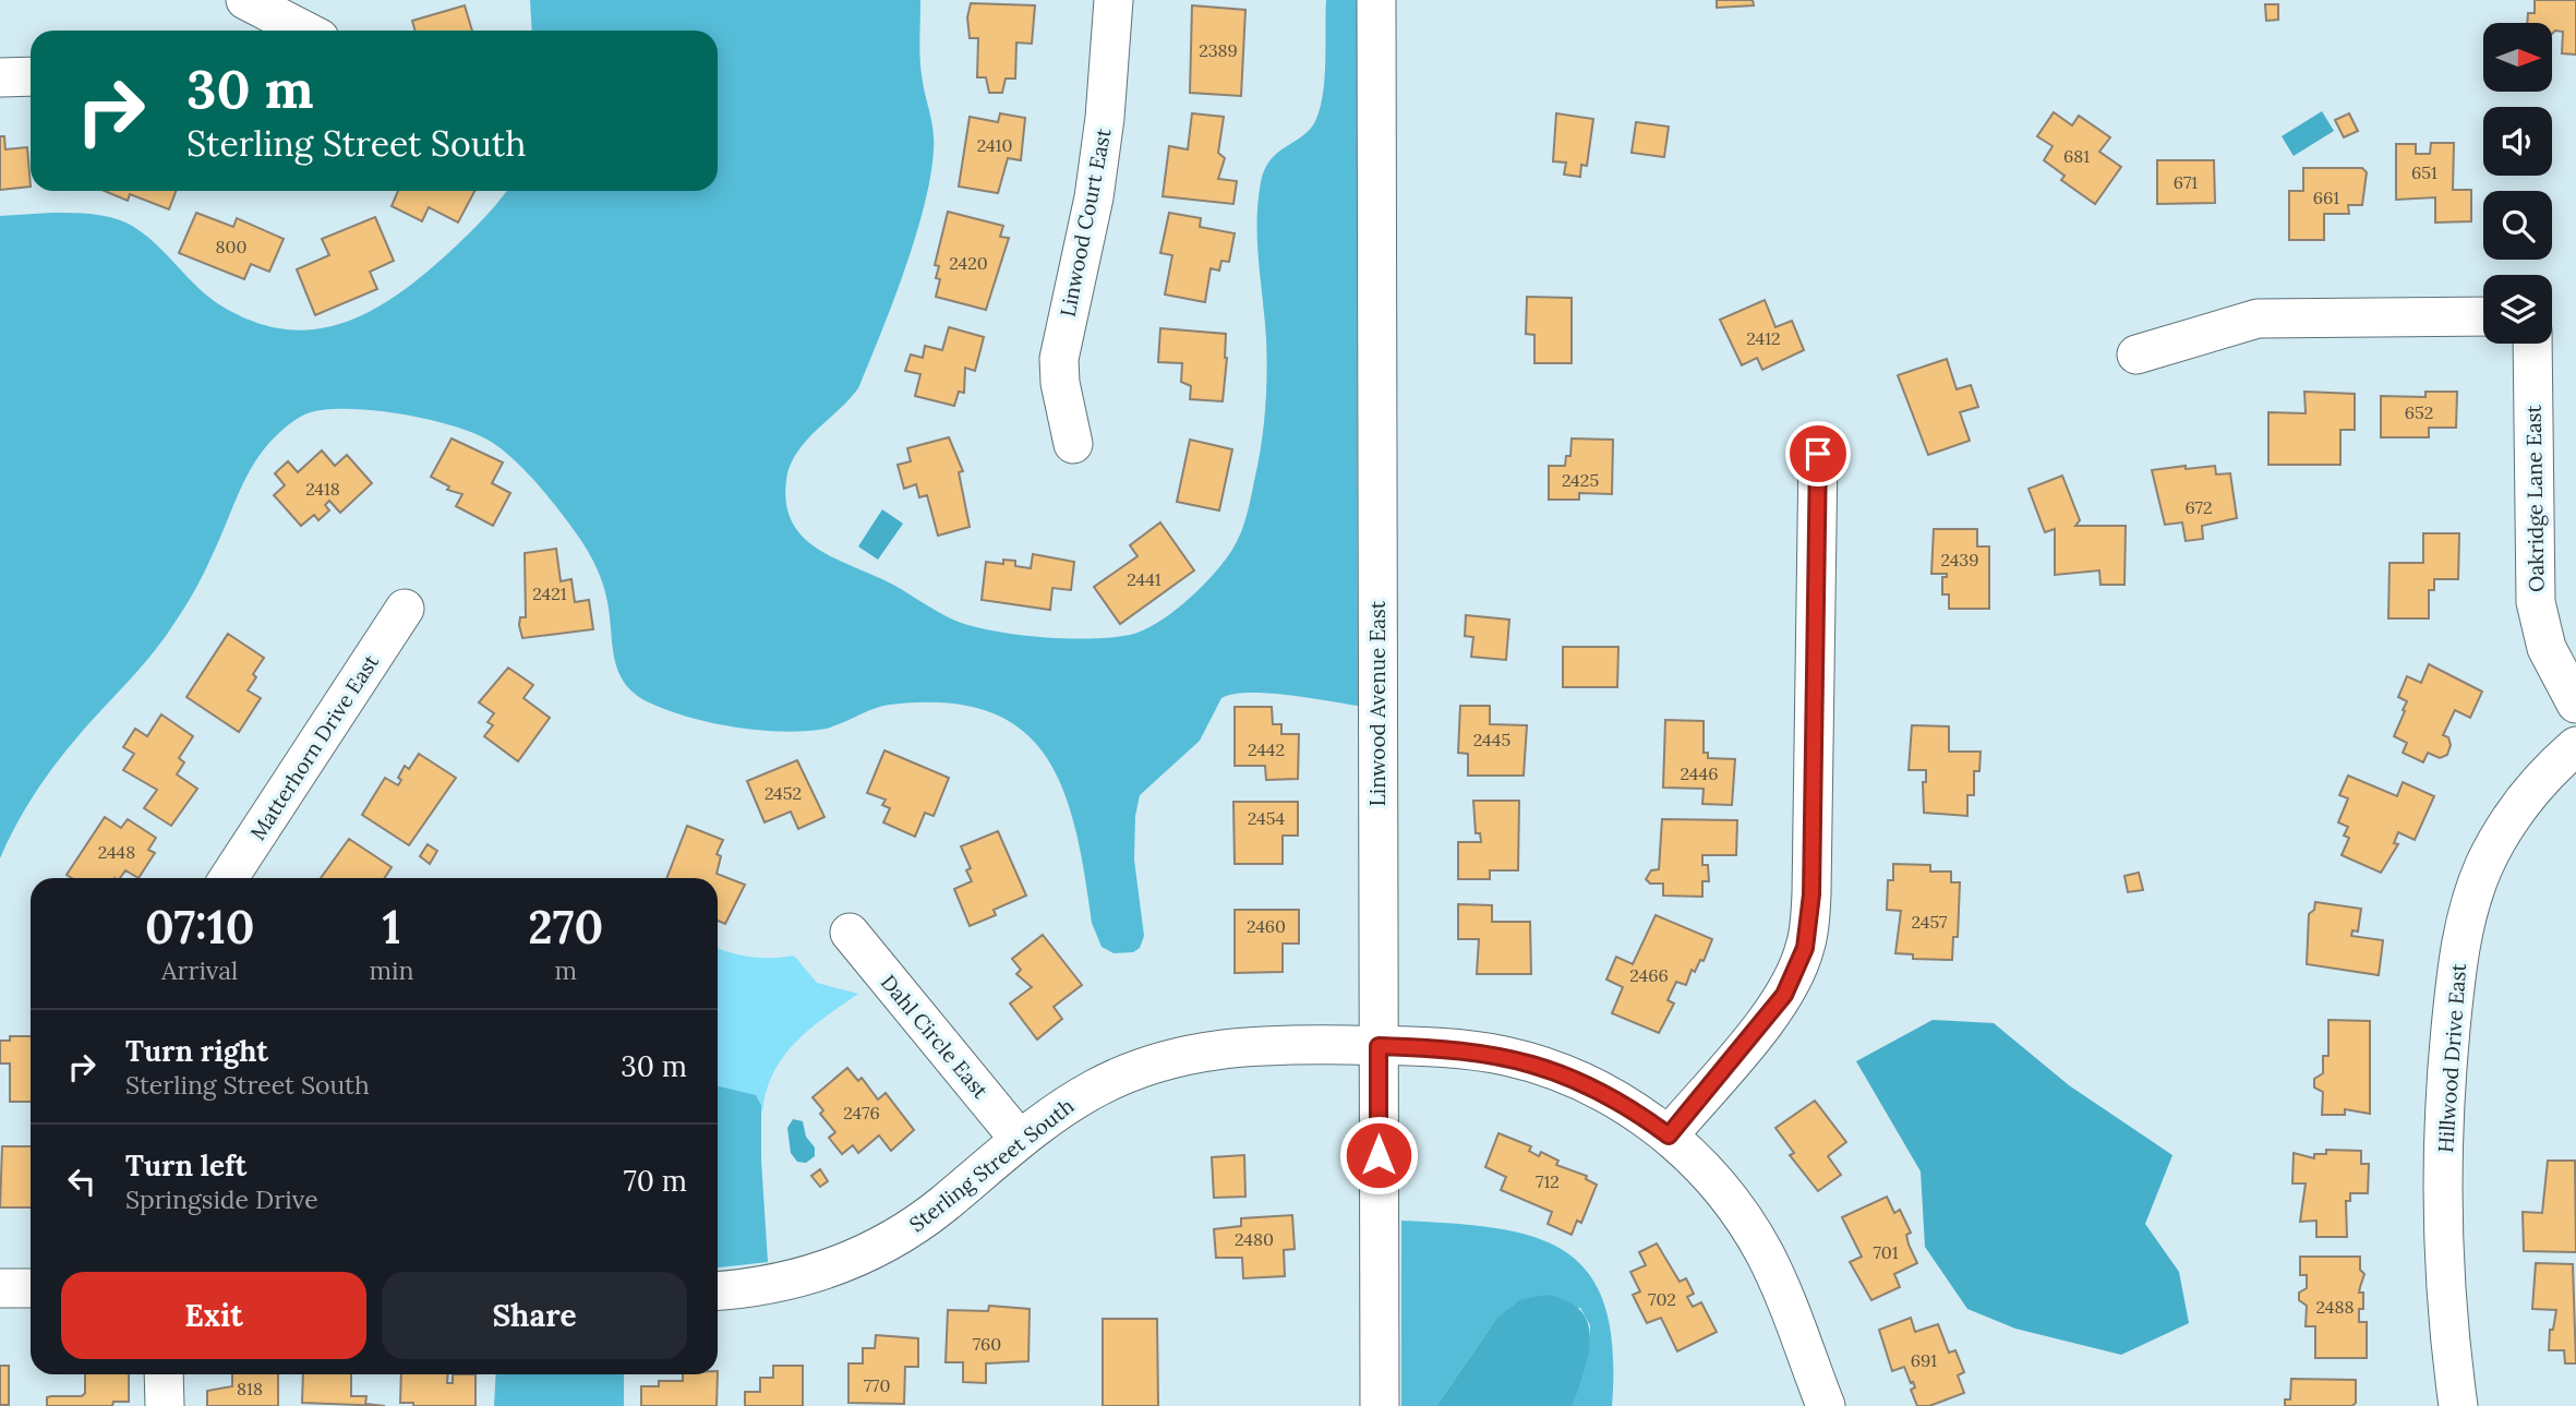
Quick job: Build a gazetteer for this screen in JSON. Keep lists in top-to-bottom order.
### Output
{
  "streets": {
    "street": [
      "Linwood Court East",
      "Oakridge Lane East",
      "Linwood Avenue East",
      "Matterhorn Drive East",
      "Dahl Circle East",
      "Hillwood Drive East",
      "Sterling Street South"
    ]
  },
  "crossings": [
    ["Linwood Avenue East", "Sterling Street South"],
    ["Dahl Circle East", "Sterling Street South"]
  ],
  "house_numbers": [
    "2389",
    "2410",
    "681",
    "651",
    "671",
    "661",
    "800",
    "2420",
    "2412",
    "652",
    "2425",
    "2418",
    "672",
    "2439",
    "2441",
    "2421",
    "2445",
    "2442",
    "2446",
    "2452",
    "2454",
    "2448",
    "2457",
    "2460",
    "2466",
    "2476",
    "712",
    "2480",
    "701",
    "702",
    "2488",
    "760",
    "691",
    "770",
    "818"
  ],
  "north": "right",
  "page": {
    "turn": ["30 m", "Sterling Street South"],
    "eta": [
      "07:10",
      "Arrival",
      "1",
      "min",
      "270",
      "m"
    ],
    "list": [
      {
        "name": "Turn right",
        "note": "Sterling Street South",
        "value": "30 m"
      },
      {
        "name": "Turn left",
        "note": "Springside Drive",
        "value": "70 m"
      }
    ],
    "buttons": ["Exit", "Share"]
  }
}
